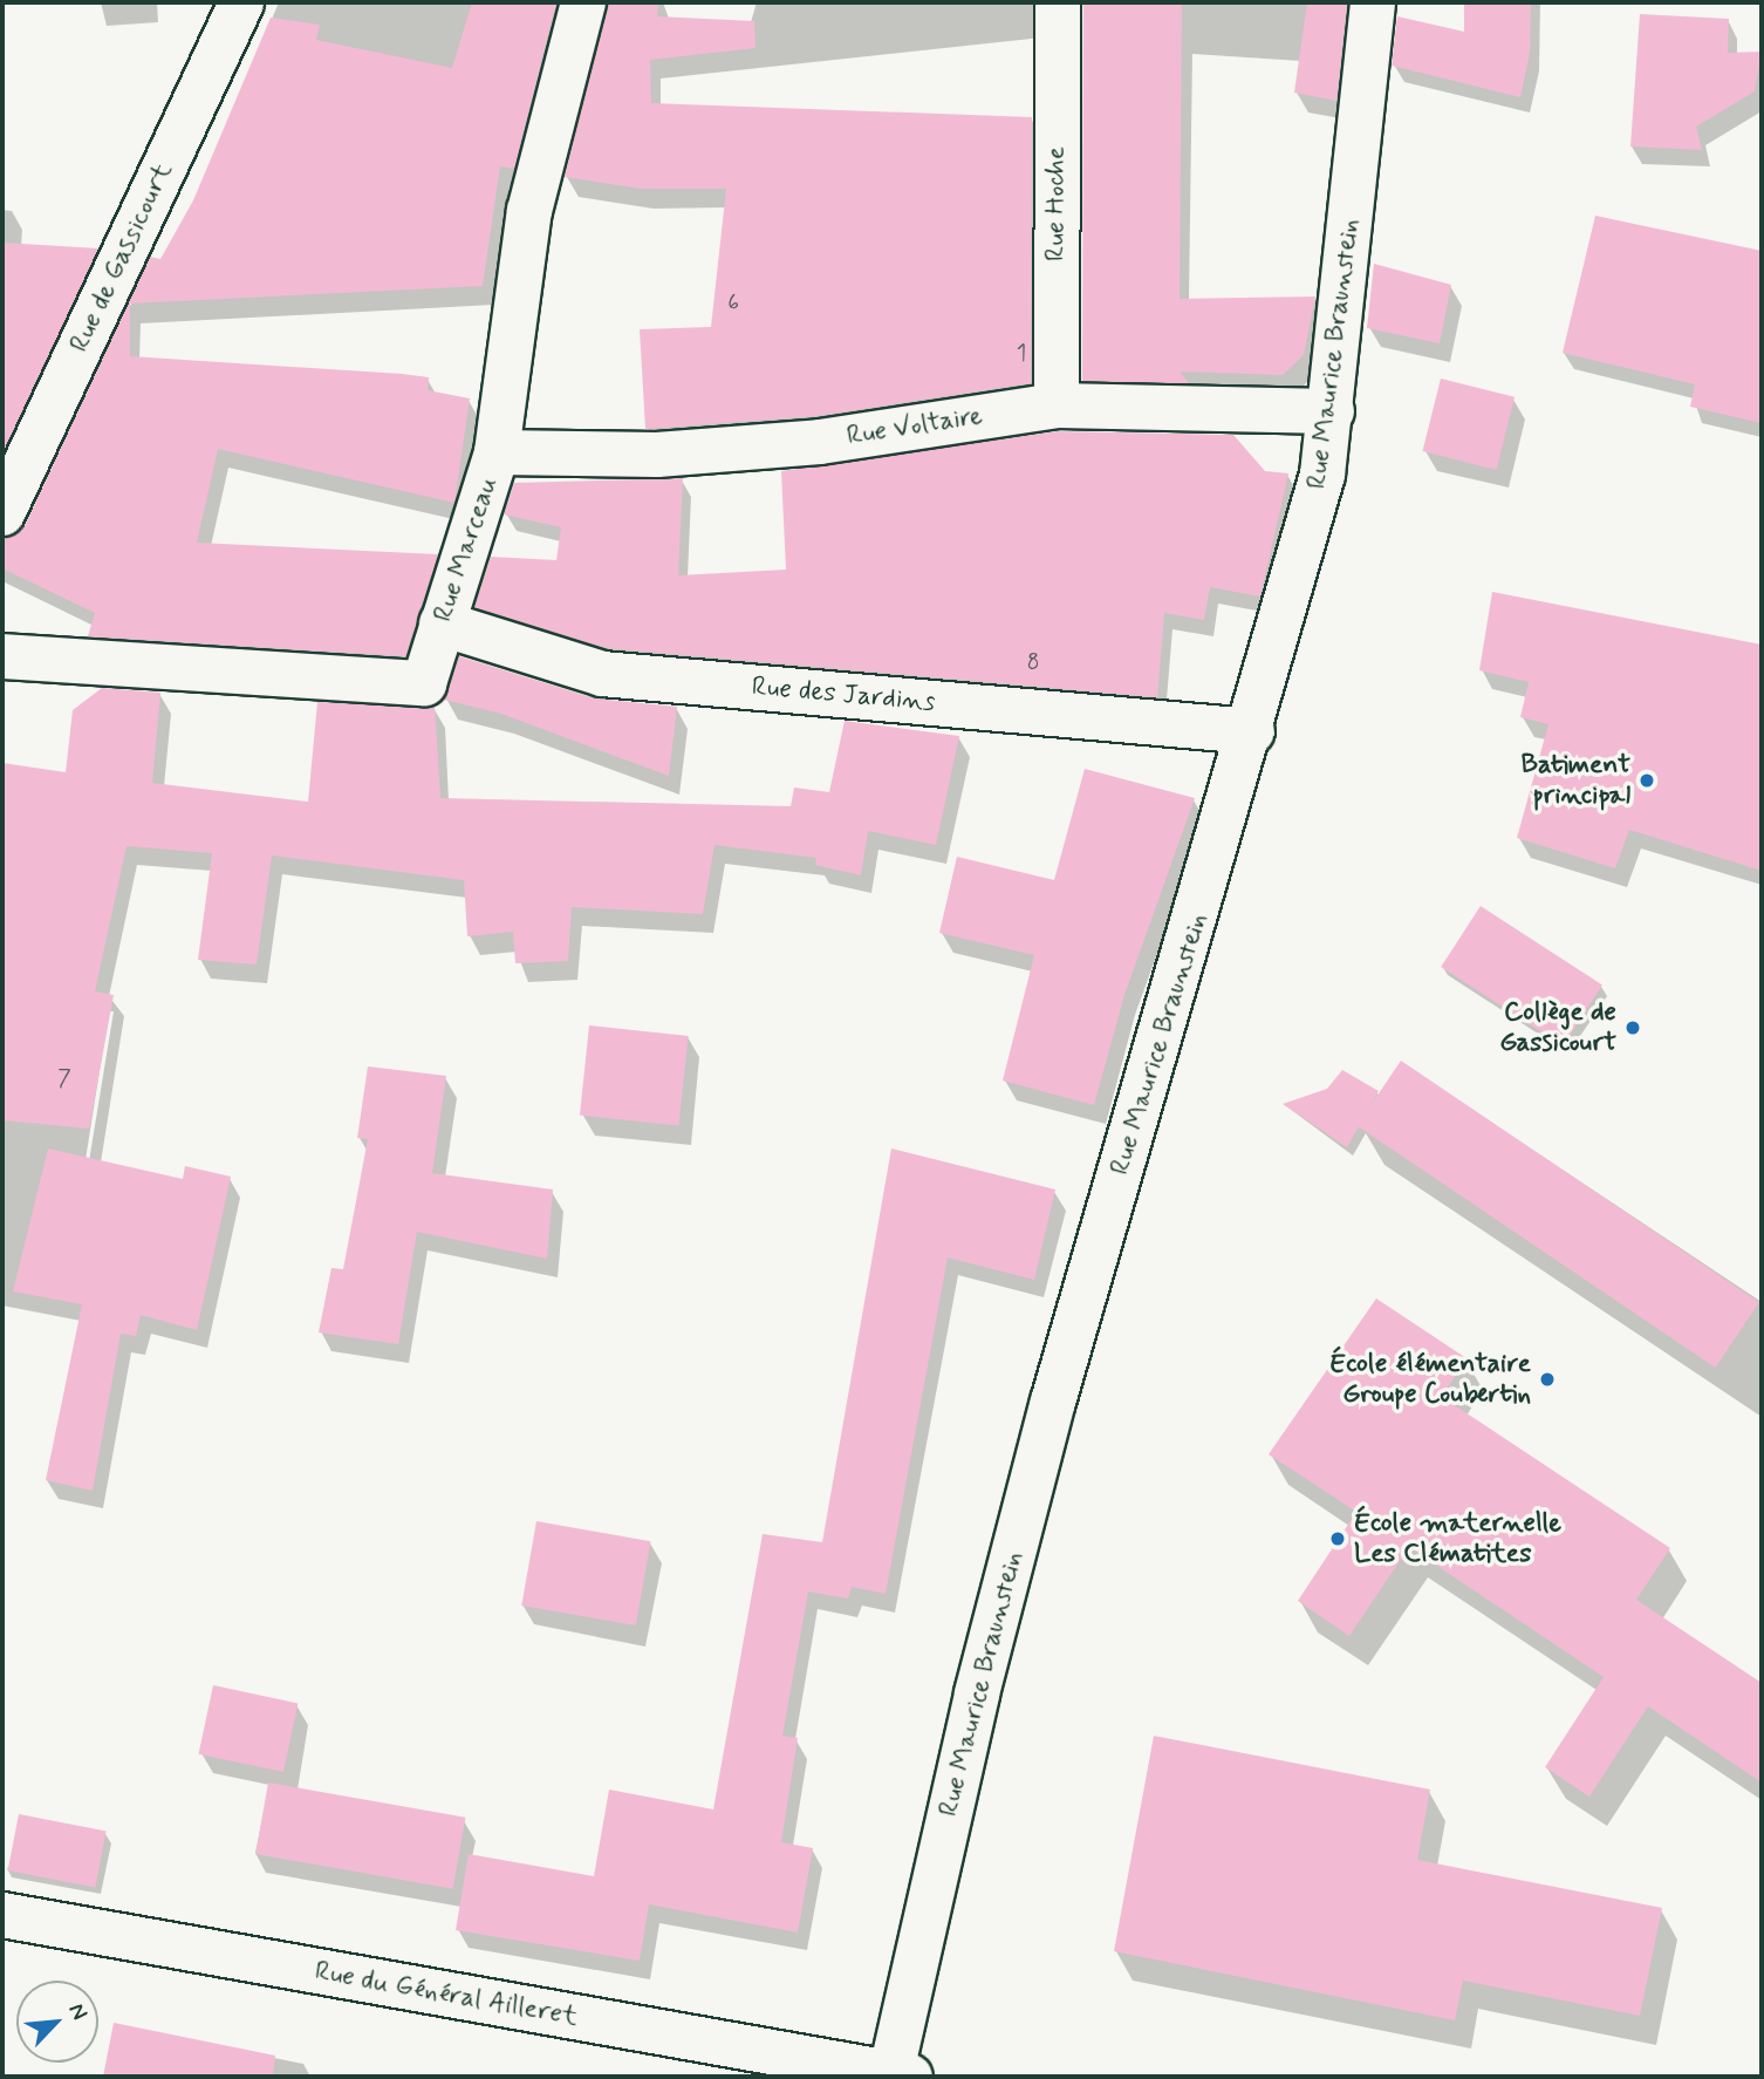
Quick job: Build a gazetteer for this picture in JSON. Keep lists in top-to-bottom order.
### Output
{
  "streets": {
    "street": [
      "Rue Hoche",
      "Rue de Gassicourt",
      "Rue Maurice Braunstein",
      "Rue Voltaire",
      "Rue Marceau",
      "Rue des Jardins",
      "Rue du Général Ailleret"
    ]
  },
  "crossings": [
    ["Rue Hoche", "Rue Voltaire"],
    ["Rue Maurice Braunstein", "Rue Voltaire"],
    ["Rue Maurice Braunstein", "Rue des Jardins"],
    ["Rue Maurice Braunstein", "Rue du Général Ailleret"],
    ["Rue Voltaire", "Rue Marceau"],
    ["Rue Marceau", "Rue des Jardins"]
  ],
  "places": [
    "Batiment principal",
    "Collège de Gassicourt",
    "École élémentaire Groupe Coubertin",
    "École maternelle Les Clématites"
  ],
  "house_numbers": [
    "6",
    "1",
    "8",
    "7"
  ],
  "north": "top right"
}
